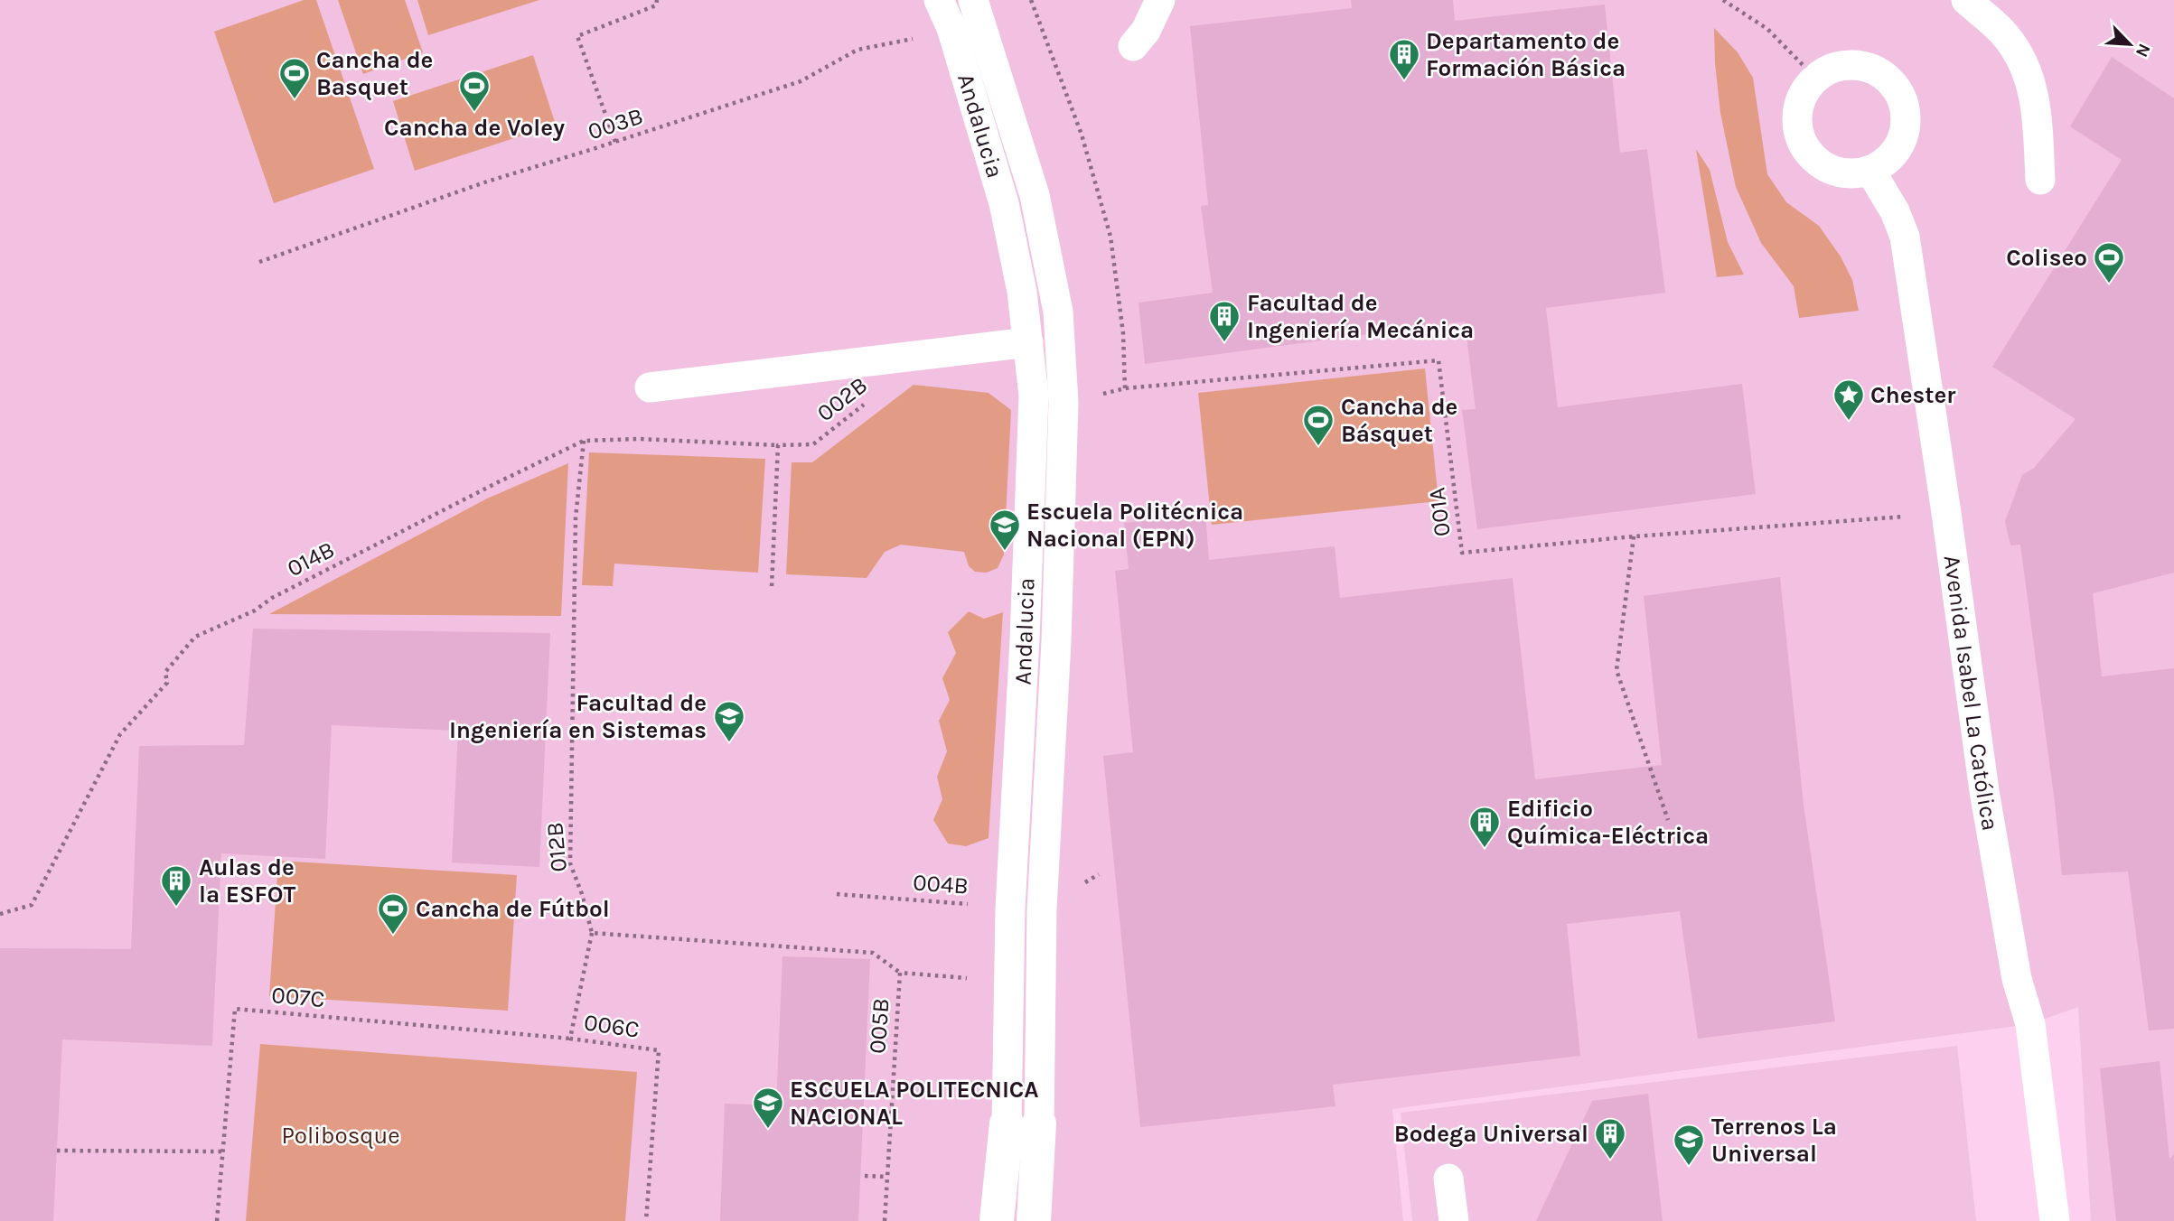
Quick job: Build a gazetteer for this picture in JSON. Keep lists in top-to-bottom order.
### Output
{
  "streets": {
    "lane": ["Andalucia", "Avenida Isabel La Católica"],
    "path": [
      "003B",
      "002B",
      "001A",
      "014B",
      "012B",
      "004B",
      "007C",
      "006C",
      "005B"
    ]
  },
  "crossings": [
    ["003B", "Andalucia"],
    ["Andalucia", "001A"],
    ["Andalucia", "004B"],
    ["Andalucia", "005B"],
    ["002B", "014B"],
    ["001A", "Avenida Isabel La Católica"],
    ["014B", "012B"],
    ["012B", "006C"],
    ["007C", "006C"]
  ],
  "parks": ["Polibosque"],
  "places": {
    "building": [
      "Departamento de Formación Básica",
      "Facultad de Ingeniería Mecánica",
      "Edificio Química-Eléctrica",
      "Aulas de la ESFOT",
      "Bodega Universal"
    ],
    "sports": [
      "Cancha de Basquet",
      "Cancha de Voley",
      "Coliseo",
      "Cancha de Básquet",
      "Cancha de Fútbol"
    ],
    "place": ["Chester"],
    "school or university": [
      "Escuela Politécnica Nacional (EPN)",
      "Facultad de Ingeniería en Sistemas",
      "ESCUELA POLITECNICA NACIONAL",
      "Terrenos La Universal"
    ]
  },
  "north": "bottom right"
}
